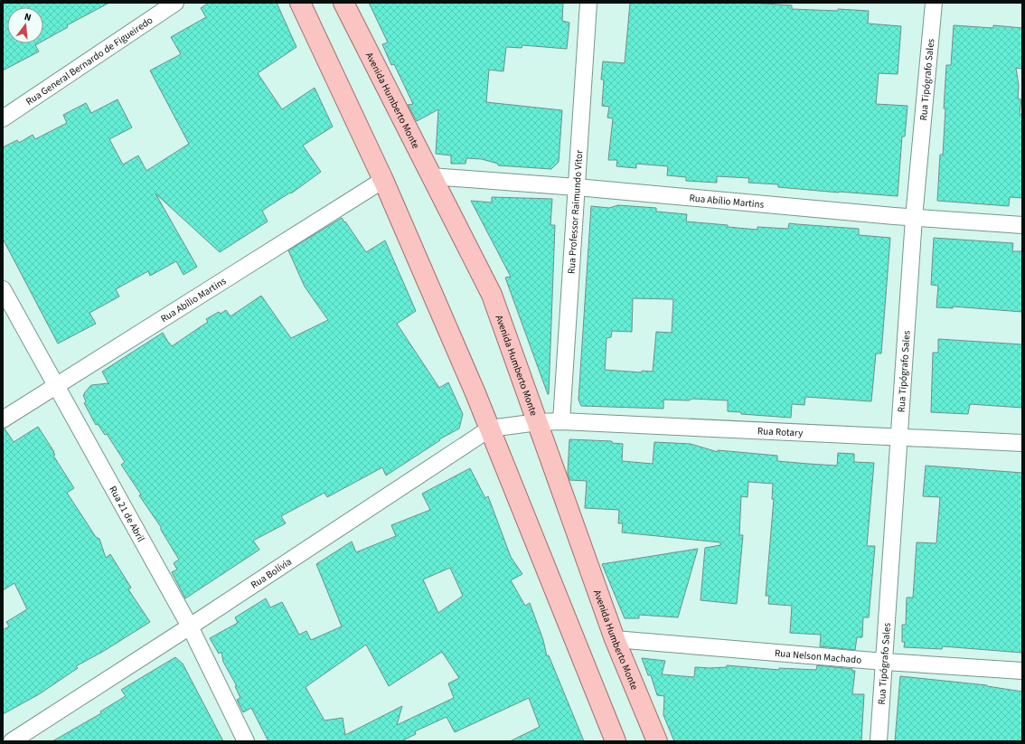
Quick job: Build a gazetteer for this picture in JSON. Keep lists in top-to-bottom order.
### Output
{
  "streets": {
    "main road": ["Avenida Humberto Monte"],
    "street": [
      "Rua General Bernardo de Figueiredo",
      "Rua Tipógrafo Sales",
      "Rua Abílio Martins",
      "Rua Professor Raimundo Vitor",
      "Rua Rotary",
      "Rua 21 de Abril",
      "Rua Bolívia",
      "Rua Nelson Machado"
    ]
  },
  "crossings": [
    ["Rua Tipógrafo Sales", "Rua Abílio Martins"],
    ["Rua Tipógrafo Sales", "Rua Rotary"],
    ["Rua Tipógrafo Sales", "Rua Nelson Machado"],
    ["Avenida Humberto Monte", "Rua Abílio Martins"],
    ["Avenida Humberto Monte", "Rua Rotary"],
    ["Avenida Humberto Monte", "Rua Bolívia"],
    ["Avenida Humberto Monte", "Rua Nelson Machado"],
    ["Rua Abílio Martins", "Rua Professor Raimundo Vitor"],
    ["Rua Abílio Martins", "Rua 21 de Abril"],
    ["Rua Professor Raimundo Vitor", "Rua Rotary"],
    ["Rua Rotary", "Rua Bolívia"],
    ["Rua 21 de Abril", "Rua Bolívia"]
  ],
  "north": "top"
}
